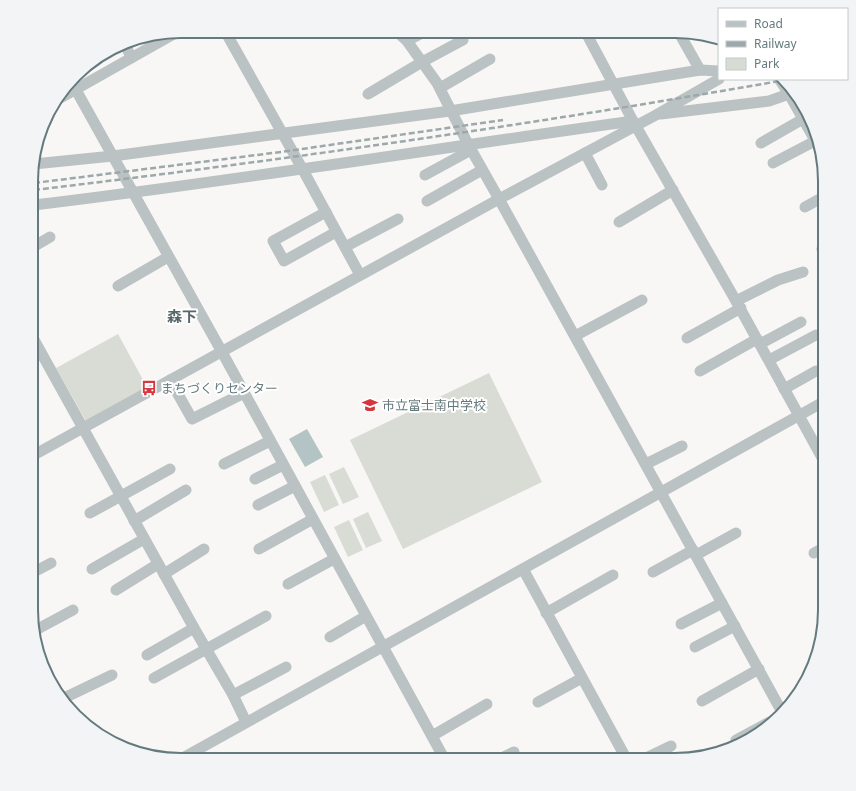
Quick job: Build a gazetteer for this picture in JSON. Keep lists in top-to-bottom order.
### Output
{
  "districts": ["森下"],
  "places": {
    "bus stop": ["まちづくりセンター"],
    "school or university": ["市立富士南中学校"]
  },
  "legend": ["Road", "Railway", "Park"]
}
